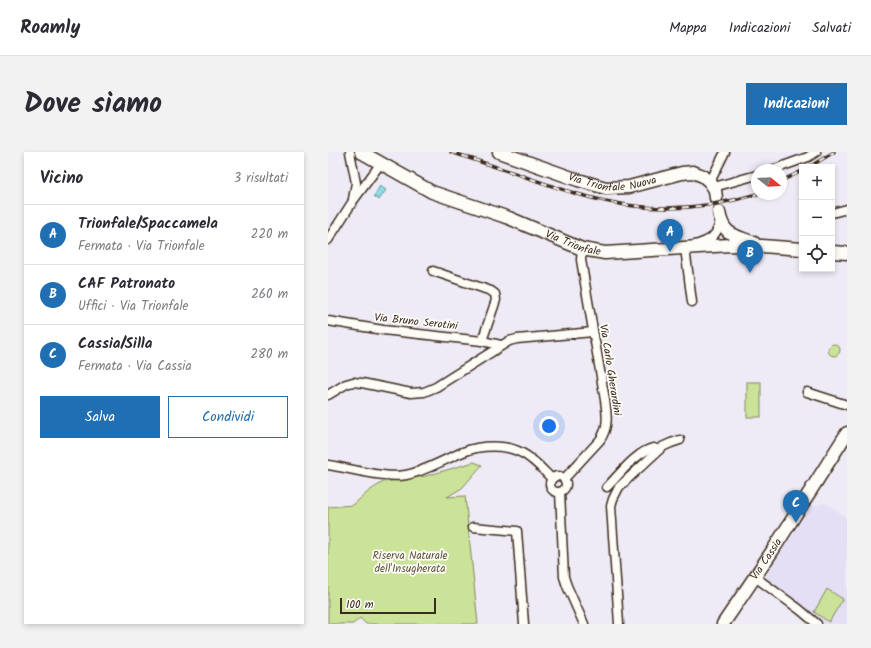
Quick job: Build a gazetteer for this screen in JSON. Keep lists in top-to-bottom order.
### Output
{
  "streets": {
    "main road": ["Via Trionfale Nuova", "Via Trionfale", "Via Cassia"],
    "street": ["Via Bruno Serotini", "Via Carlo Gherardini"]
  },
  "crossings": [
    ["Via Trionfale", "Via Carlo Gherardini"]
  ],
  "parks": ["Riserva Naturale dell'Insugherata"],
  "scale_bar": "100 m",
  "north": "right",
  "page": {
    "header": "Roamly",
    "nav": ["Mappa", "Indicazioni", "Salvati"],
    "title": "Dove siamo",
    "buttons": [
      "Indicazioni",
      ["Salva", "Condividi"]
    ],
    "heading": ["Vicino", "3 risultati"],
    "map_buttons": ["+", "−"],
    "list": [
      {
        "mark": "A",
        "name": "Trionfale/Spaccamela",
        "note": "Fermata · Via Trionfale",
        "value": "220 m"
      },
      {
        "mark": "B",
        "name": "CAF Patronato",
        "note": "Uffici · Via Trionfale",
        "value": "260 m"
      },
      {
        "mark": "C",
        "name": "Cassia/Silla",
        "note": "Fermata · Via Cassia",
        "value": "280 m"
      }
    ],
    "pins": ["A", "B", "C"],
    "scale": "100 m"
  }
}
